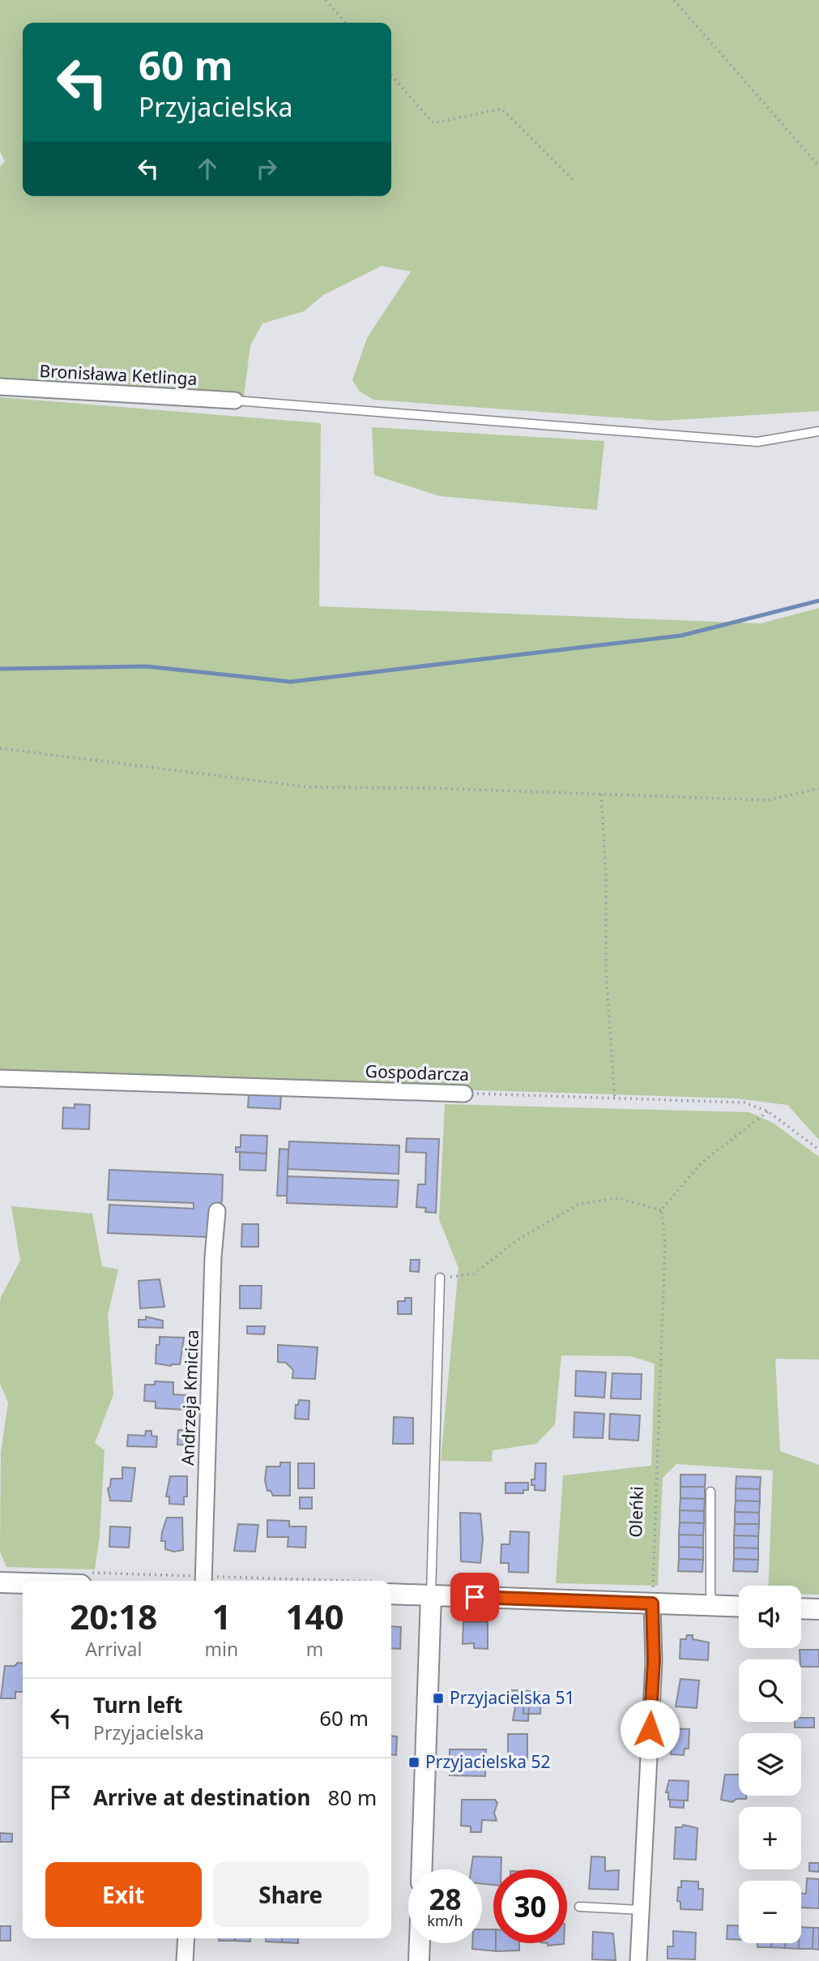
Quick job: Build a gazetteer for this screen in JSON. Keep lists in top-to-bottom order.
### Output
{
  "streets": {
    "street": ["Bronisława Ketlinga", "Gospodarcza", "Andrzeja Kmicica"],
    "path": ["Oleńki"]
  },
  "places": {
    "transit": ["Przyjacielska 51", "Przyjacielska 52"]
  },
  "page": {
    "turn": ["60 m", "Przyjacielska"],
    "eta": [
      "20:18",
      "Arrival",
      "1",
      "min",
      "140",
      "m"
    ],
    "map_buttons": ["+", "−"],
    "list": [
      {
        "name": "Turn left",
        "note": "Przyjacielska",
        "value": "60 m"
      },
      {
        "name": "Arrive at destination",
        "value": "80 m"
      }
    ],
    "buttons": ["Exit", "Share"],
    "speed": "28 km/h",
    "limit": "30"
  }
}
